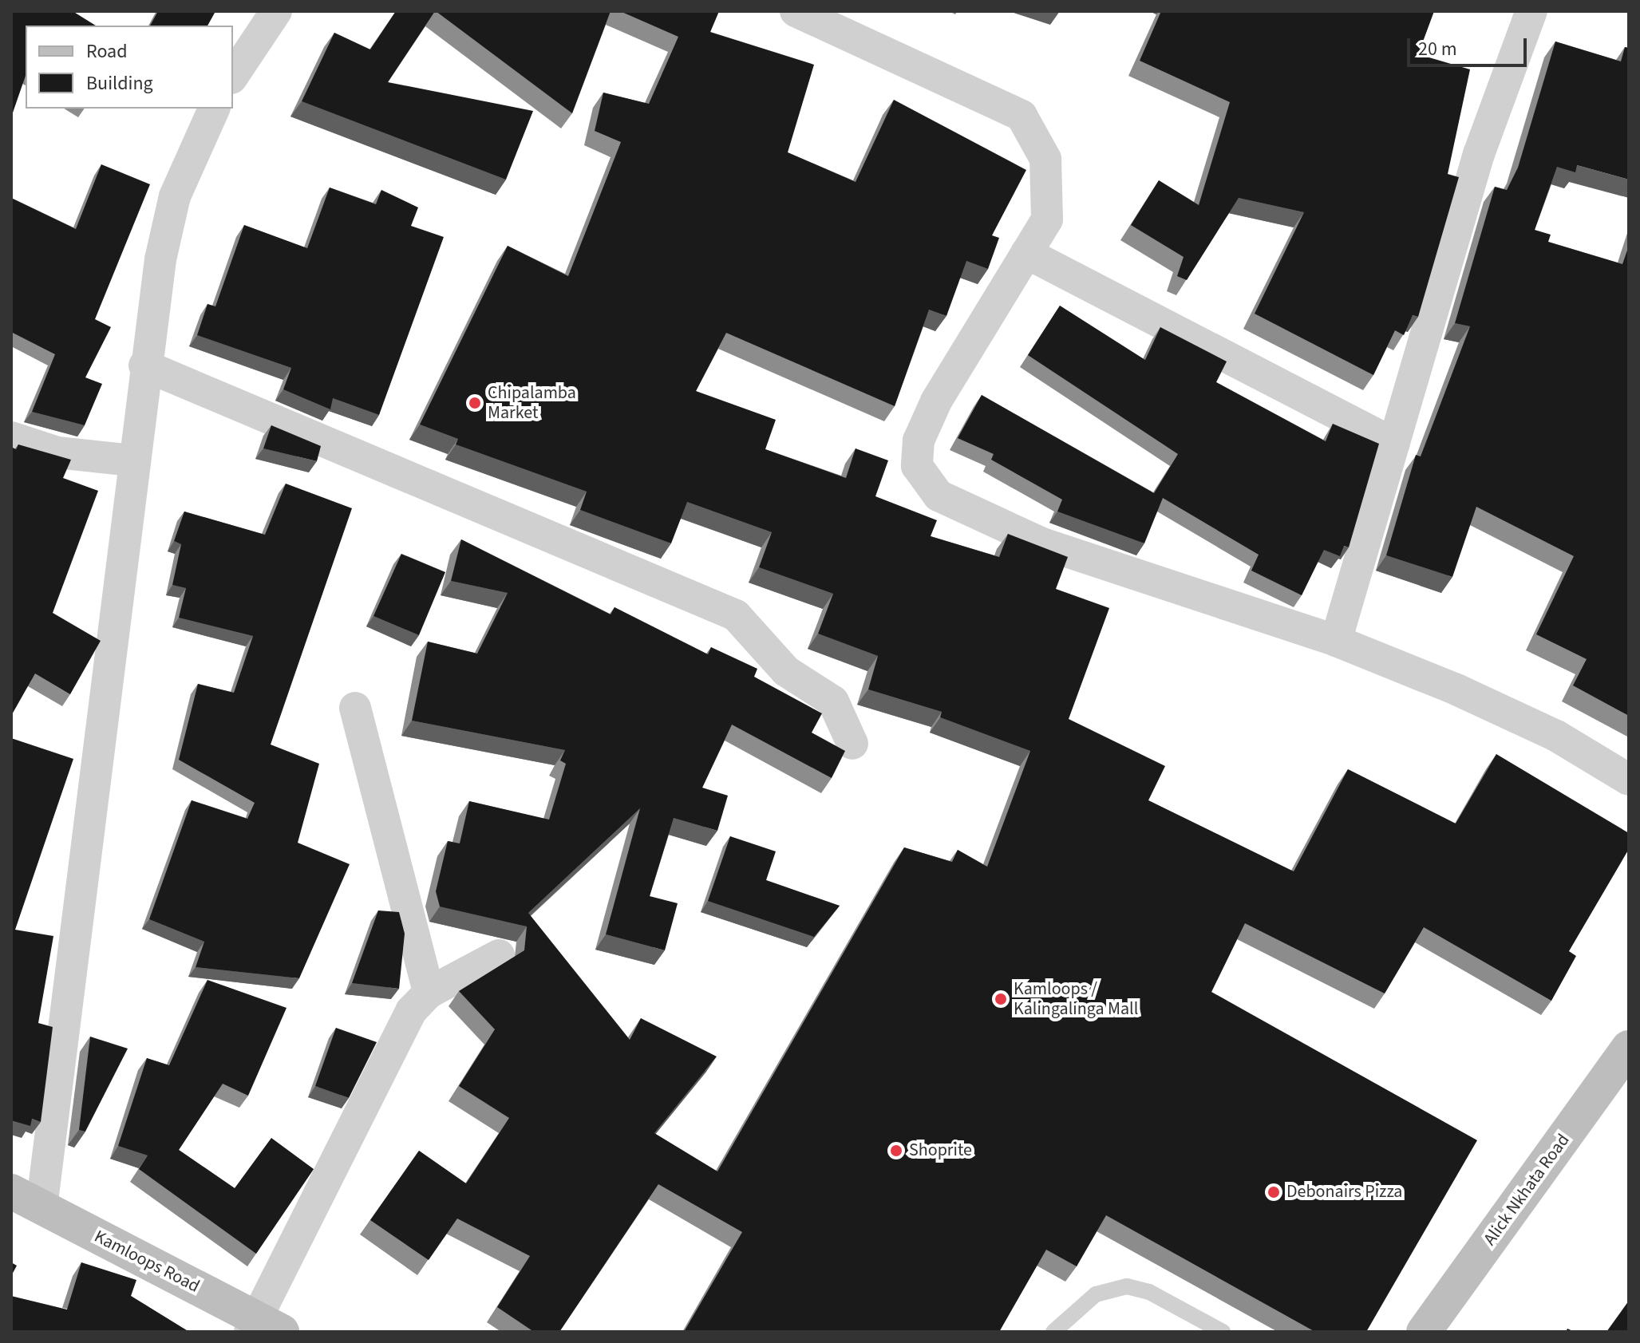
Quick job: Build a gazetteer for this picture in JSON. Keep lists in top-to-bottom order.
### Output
{
  "streets": {
    "main road": ["Alick Nkhata Road", "Kamloops Road"]
  },
  "places": [
    "Chipalamba Market",
    "Kamloops / Kalingalinga Mall",
    "Shoprite",
    "Debonairs Pizza"
  ],
  "legend": ["Road", "Building"],
  "scale_bar": "20 m"
}
